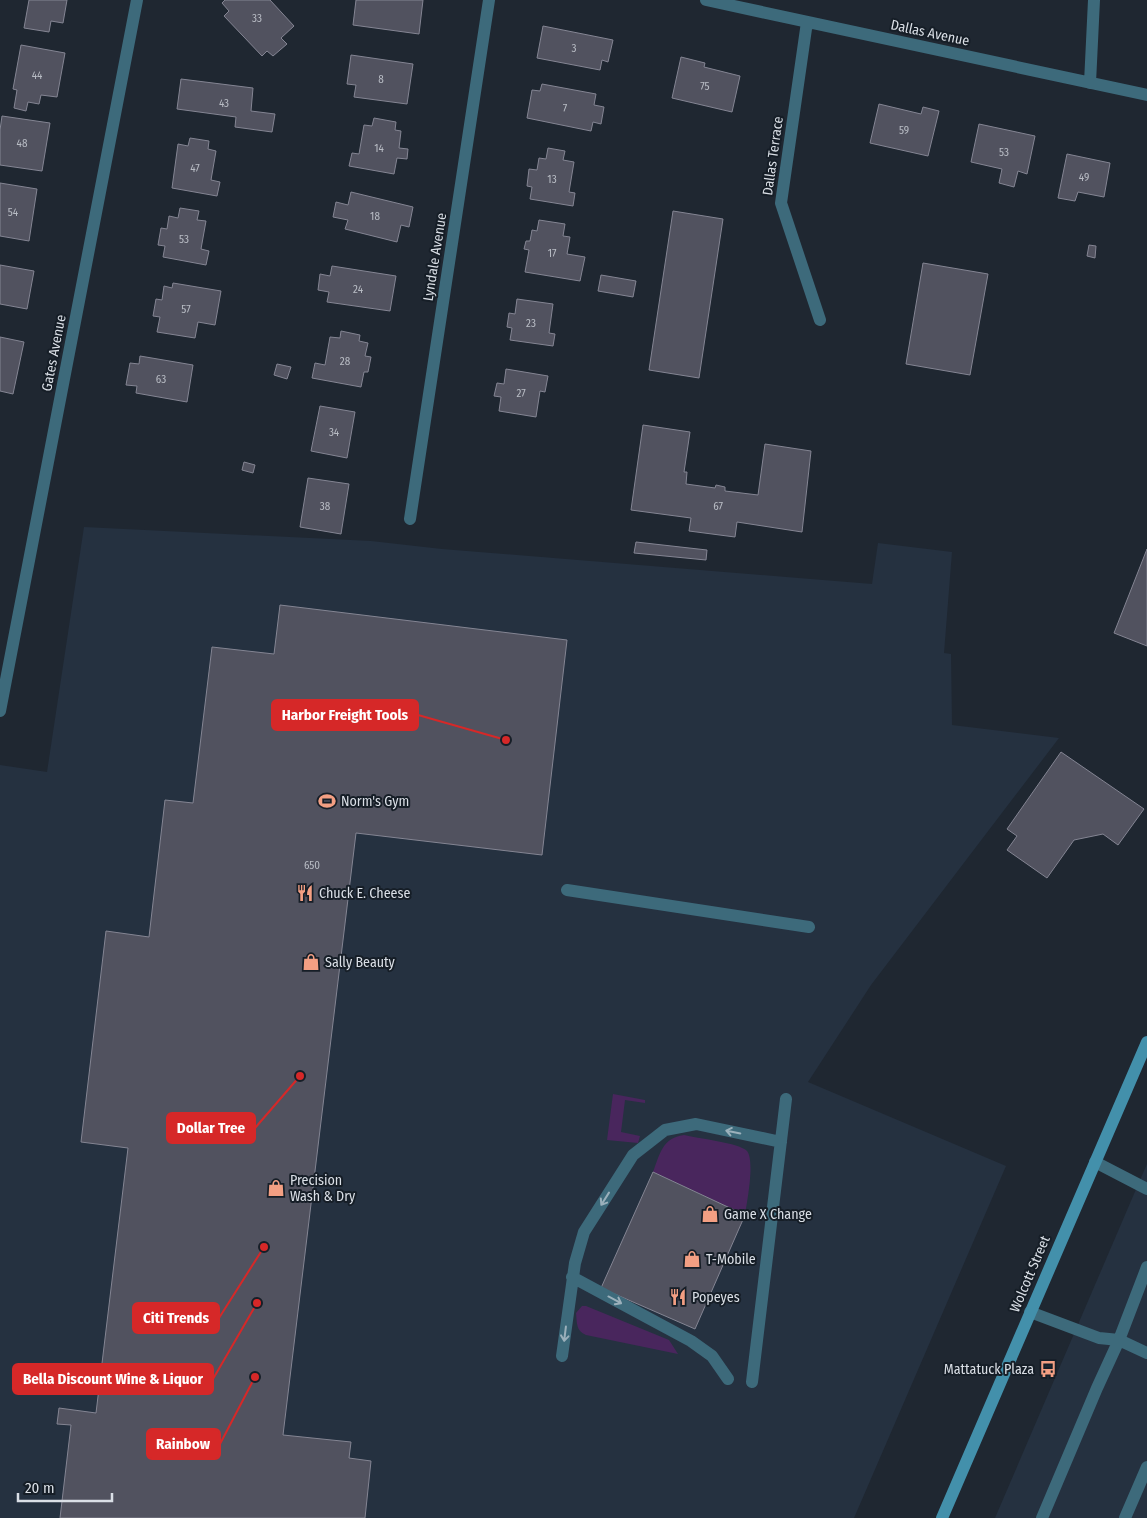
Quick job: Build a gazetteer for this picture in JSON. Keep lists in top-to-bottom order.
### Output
{
  "streets": {
    "main road": ["Wolcott Street"],
    "street": [
      "Dallas Avenue",
      "Dallas Terrace",
      "Lyndale Avenue",
      "Gates Avenue"
    ]
  },
  "crossings": [
    ["Dallas Avenue", "Dallas Terrace"]
  ],
  "places": {
    "other": [
      "Harbor Freight Tools",
      "Dollar Tree",
      "Citi Trends",
      "Bella Discount Wine & Liquor",
      "Rainbow"
    ],
    "sports": ["Norm's Gym"],
    "restaurant": ["Chuck E. Cheese", "Popeyes"],
    "shop": [
      "Sally Beauty",
      "Precision Wash & Dry",
      "Game X Change",
      "T-Mobile"
    ],
    "bus stop": ["Mattatuck Plaza"]
  },
  "house_numbers": [
    "33",
    "3",
    "44",
    "8",
    "75",
    "43",
    "7",
    "59",
    "48",
    "14",
    "53",
    "47",
    "49",
    "13",
    "54",
    "18",
    "53",
    "17",
    "24",
    "57",
    "23",
    "28",
    "63",
    "27",
    "34",
    "38",
    "67",
    "650"
  ],
  "scale_bar": "20 m"
}
